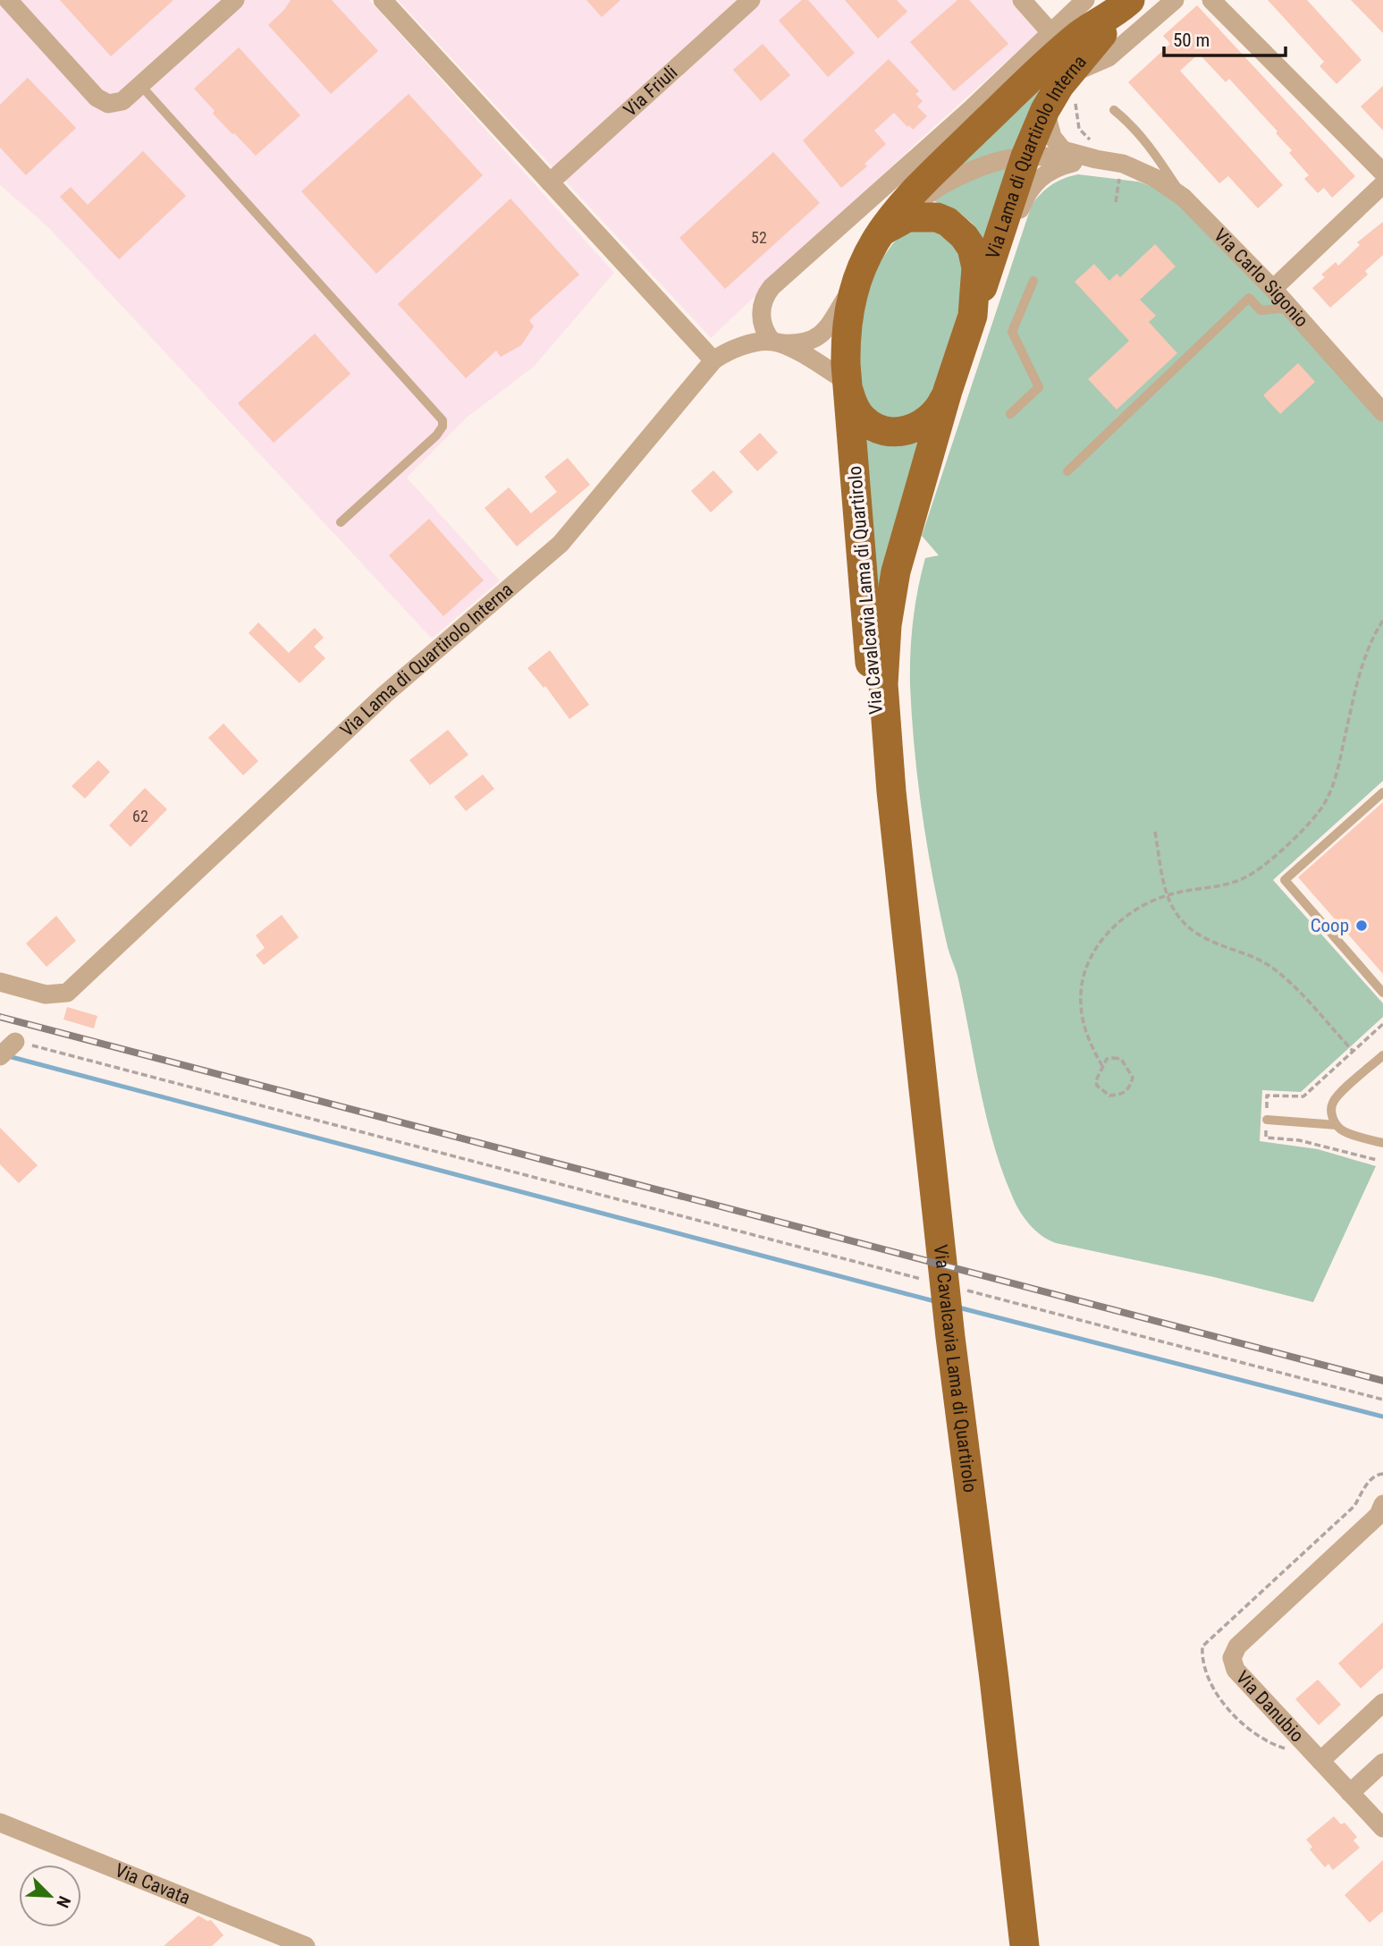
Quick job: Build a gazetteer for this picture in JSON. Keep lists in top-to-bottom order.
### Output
{
  "streets": {
    "main road": ["Via Lama di Quartirolo Interna", "Via Cavalcavia Lama di Quartirolo"],
    "street": [
      "Via Friuli",
      "Via Carlo Sigonio",
      "Via Danubio",
      "Via Cavata"
    ]
  },
  "crossings": [
    ["Via Lama di Quartirolo Interna", "Via Cavalcavia Lama di Quartirolo"]
  ],
  "places": ["Coop"],
  "house_numbers": ["52", "62"],
  "scale_bar": "50 m",
  "north": "bottom right"
}
